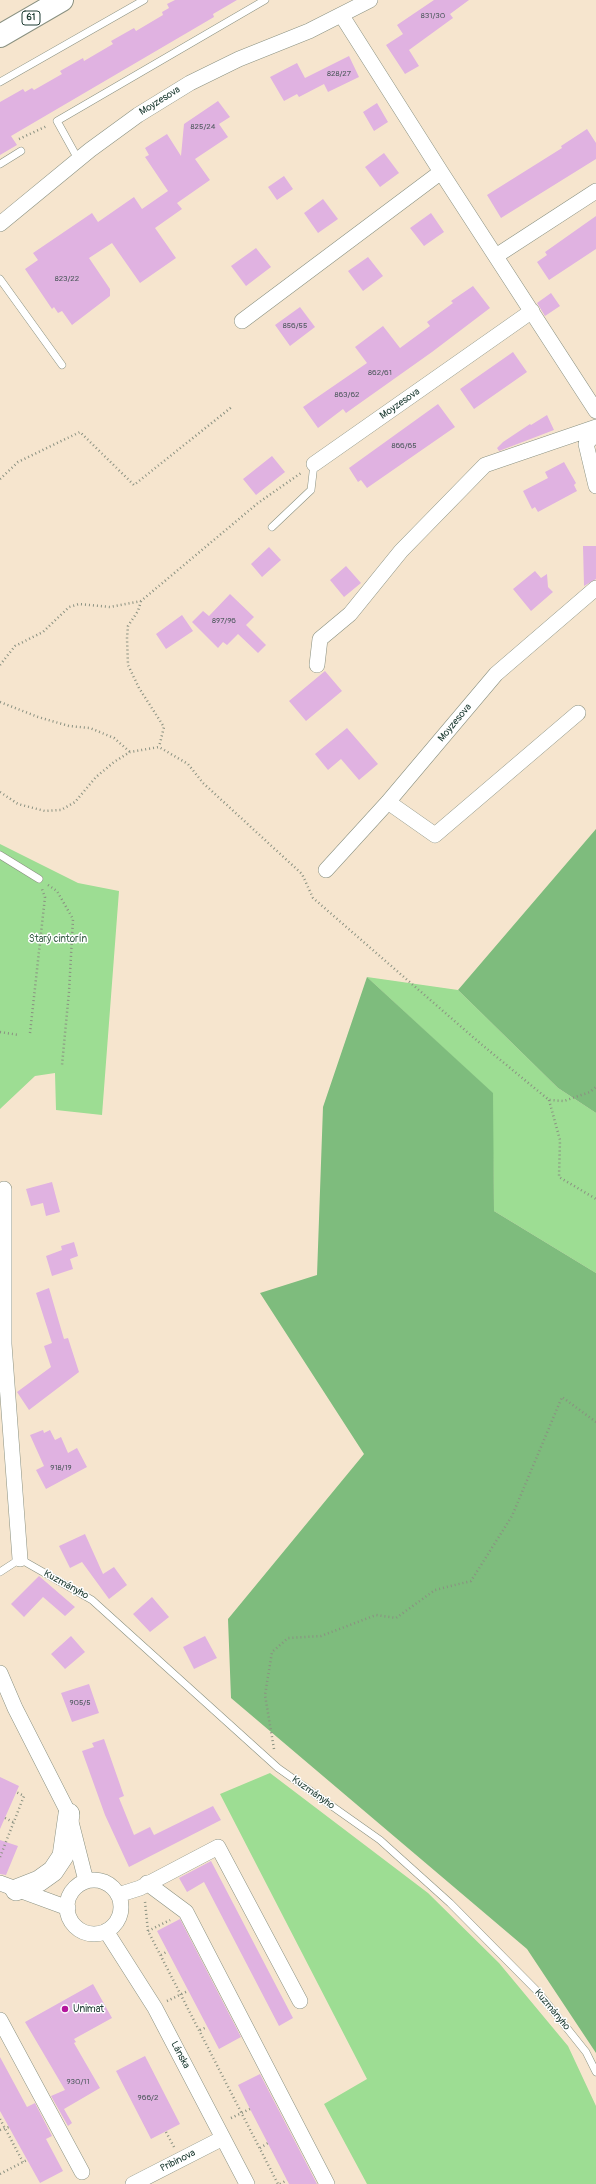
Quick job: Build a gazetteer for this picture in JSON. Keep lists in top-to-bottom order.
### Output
{
  "streets": {
    "main road": ["61"],
    "street": ["Moyzesova", "Lánska", "Pribinova"],
    "lane": ["Kuzmányho"]
  },
  "crossings": [
    ["Lánska", "Pribinova"]
  ],
  "parks": ["Starý cintorín"],
  "places": ["Unimat"],
  "house_numbers": [
    "831/30",
    "828/27",
    "825/24",
    "823/22",
    "856/55",
    "862/61",
    "863/62",
    "866/65",
    "897/96",
    "918/19",
    "905/5",
    "930/11",
    "966/2"
  ]
}
